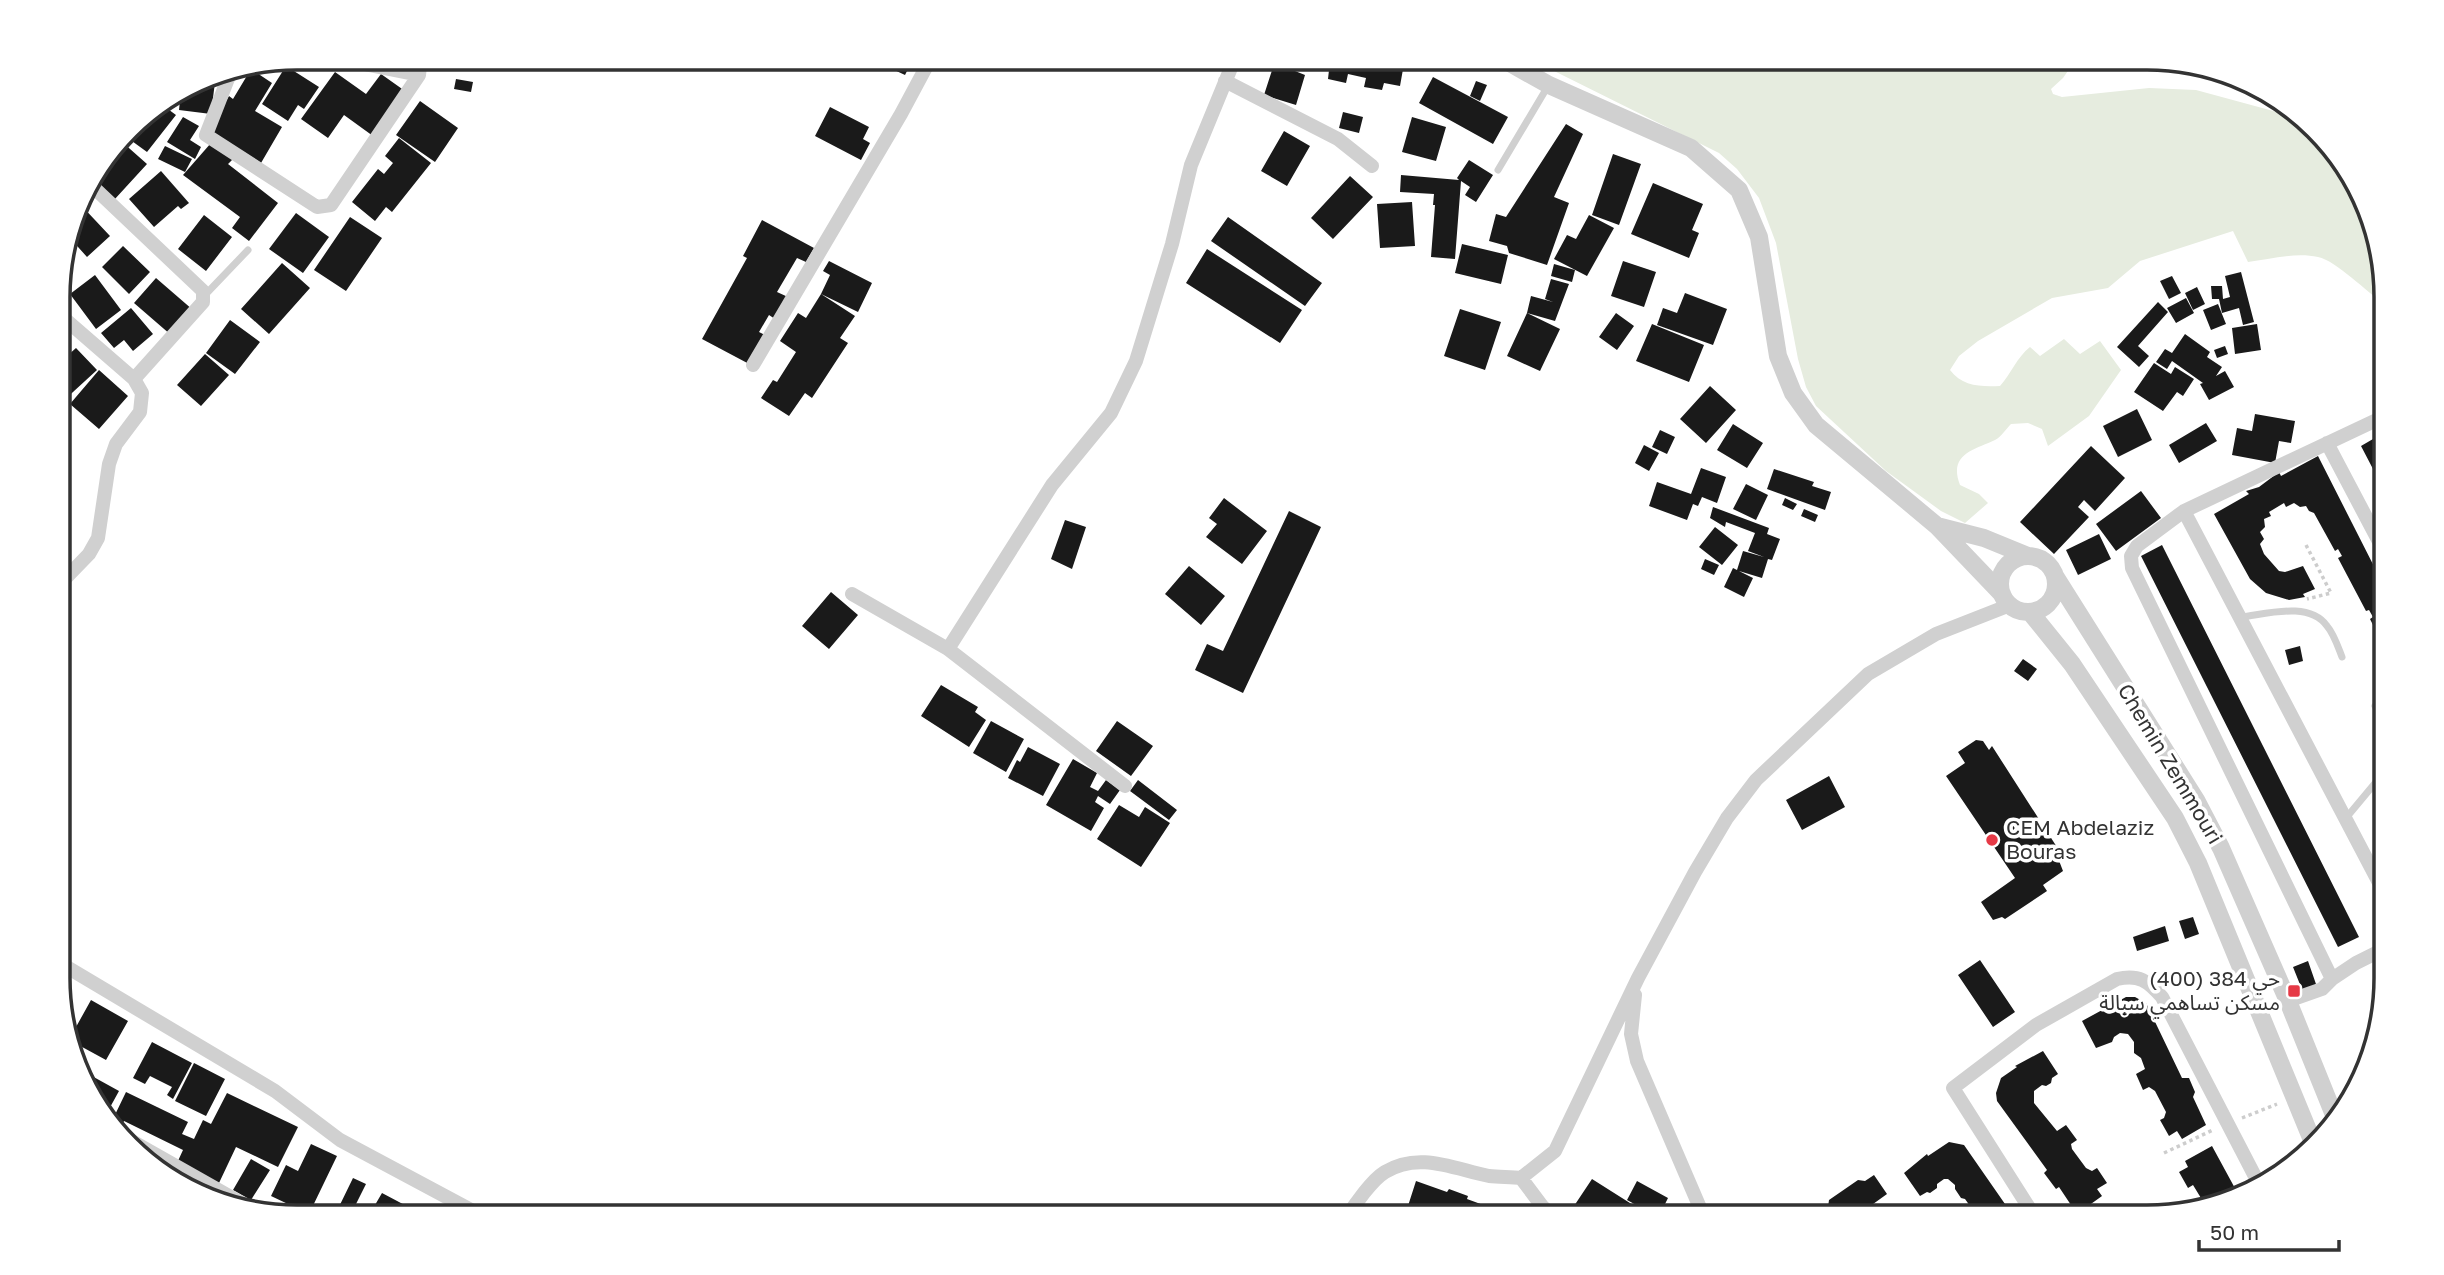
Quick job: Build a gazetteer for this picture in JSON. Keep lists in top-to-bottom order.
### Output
{
  "streets": {
    "street": ["Chemin Zemmouri"]
  },
  "places": {
    "other": ["CEM Abdelaziz Bouras"],
    "transit": ["حي 384 (400) مسكن تساهمي سبالة"]
  },
  "scale_bar": "50 m"
}
